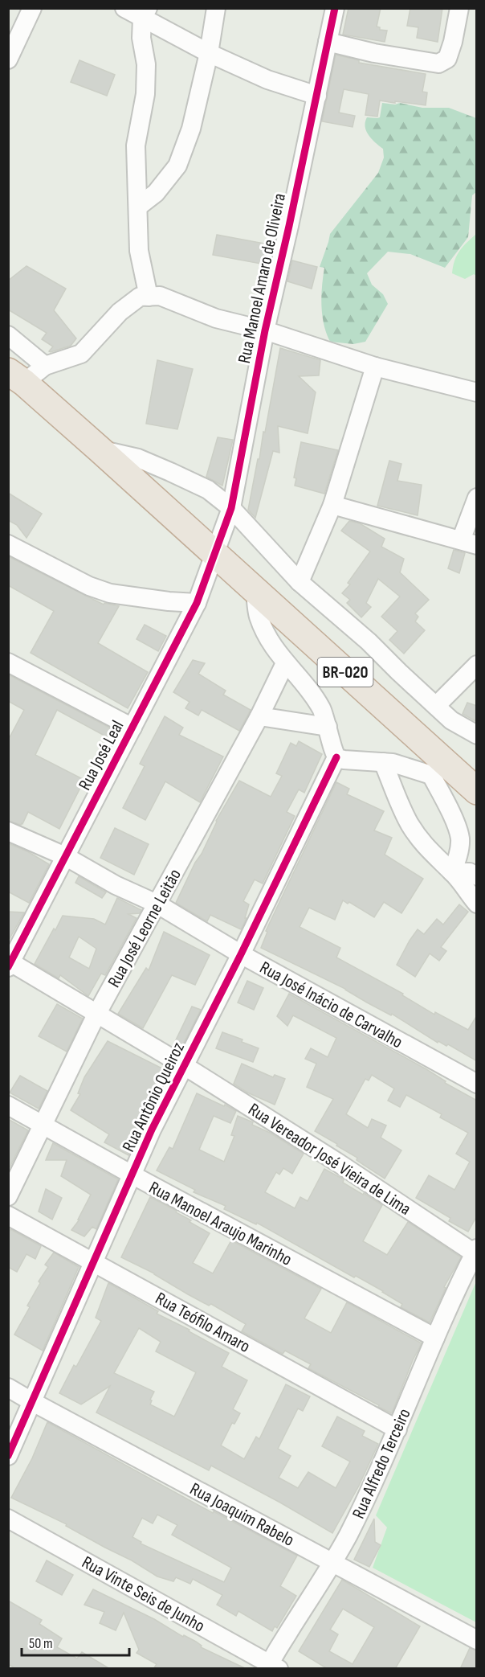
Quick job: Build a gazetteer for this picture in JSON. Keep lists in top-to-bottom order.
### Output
{
  "streets": {
    "highway": ["BR-020"],
    "street": [
      "Rua Manoel Amaro de Oliveira",
      "Rua José Leal",
      "Rua José Leorne Leitão",
      "Rua José Inácio de Carvalho",
      "Rua Antônio Queiroz",
      "Rua Vereador José Vieira de Lima",
      "Rua Manoel Araujo Marinho",
      "Rua Teófilo Amaro",
      "Rua Alfredo Terceiro",
      "Rua Joaquim Rabelo",
      "Rua Vinte Seis de Junho"
    ]
  },
  "crossings": [
    ["Rua Manoel Amaro de Oliveira", "BR-020"],
    ["Rua Manoel Amaro de Oliveira", "Rua José Leal"],
    ["BR-020", "Rua José Leal"],
    ["Rua José Leal", "Rua José Inácio de Carvalho"],
    ["Rua José Leal", "Rua Vereador José Vieira de Lima"],
    ["Rua José Leorne Leitão", "Rua José Inácio de Carvalho"],
    ["Rua José Leorne Leitão", "Rua Vereador José Vieira de Lima"],
    ["Rua José Leorne Leitão", "Rua Manoel Araujo Marinho"],
    ["Rua José Inácio de Carvalho", "Rua Antônio Queiroz"],
    ["Rua Antônio Queiroz", "Rua Vereador José Vieira de Lima"],
    ["Rua Antônio Queiroz", "Rua Manoel Araujo Marinho"],
    ["Rua Antônio Queiroz", "Rua Teófilo Amaro"],
    ["Rua Antônio Queiroz", "Rua Joaquim Rabelo"],
    ["Rua Vereador José Vieira de Lima", "Rua Alfredo Terceiro"],
    ["Rua Manoel Araujo Marinho", "Rua Alfredo Terceiro"],
    ["Rua Teófilo Amaro", "Rua Alfredo Terceiro"],
    ["Rua Alfredo Terceiro", "Rua Joaquim Rabelo"],
    ["Rua Alfredo Terceiro", "Rua Vinte Seis de Junho"]
  ],
  "scale_bar": "50 m"
}
